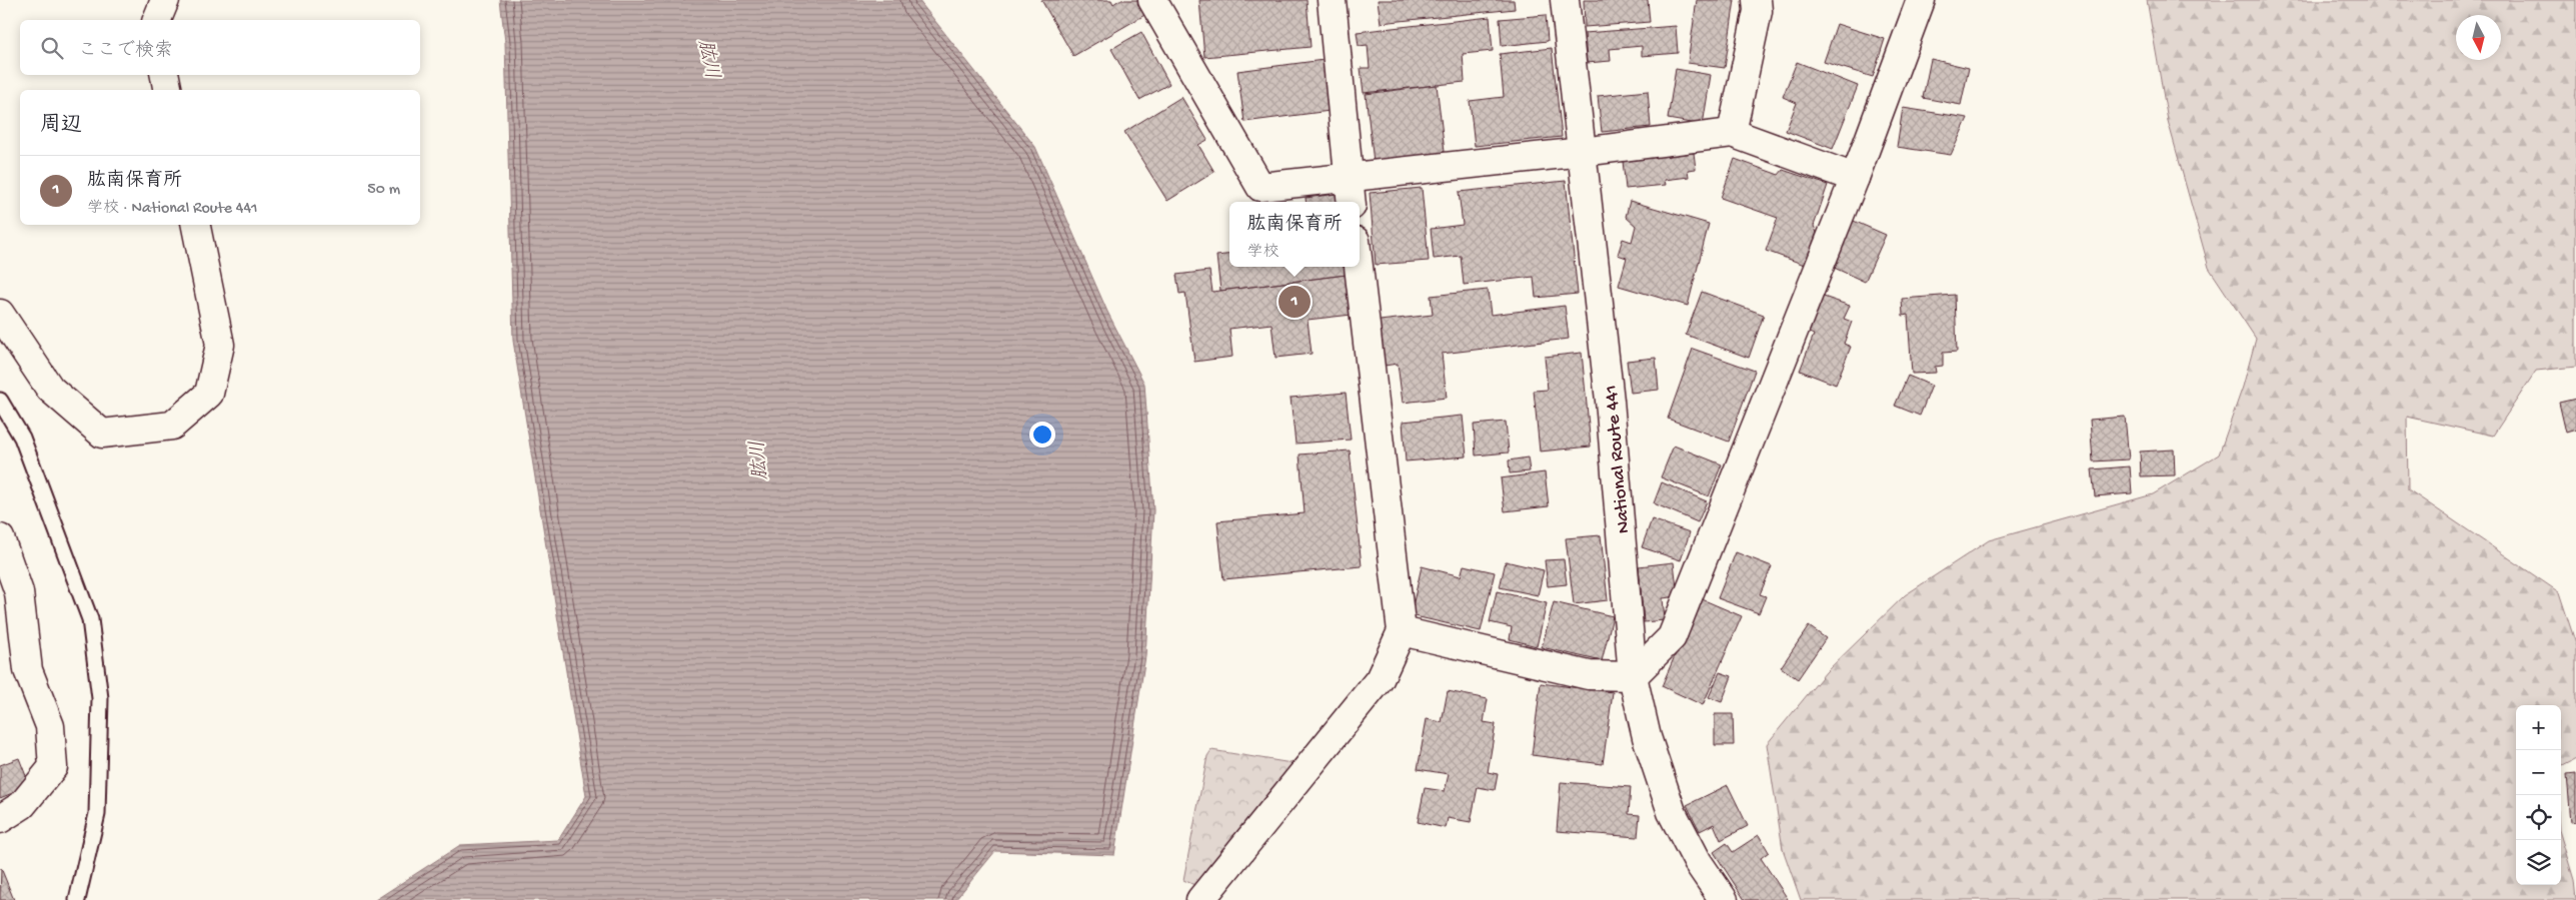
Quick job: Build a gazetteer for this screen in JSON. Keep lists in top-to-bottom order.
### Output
{
  "streets": {
    "main road": ["National Route 441"]
  },
  "water": ["肱川"],
  "north": "bottom",
  "page": {
    "search": "ここで検索",
    "heading": "周辺",
    "list": [
      {
        "mark": "1",
        "name": "肱南保育所",
        "note": "学校 · National Route 441",
        "value": "50 m"
      }
    ],
    "popup": ["肱南保育所", "学校"],
    "pins": "1",
    "map_buttons": ["+", "−"]
  }
}
